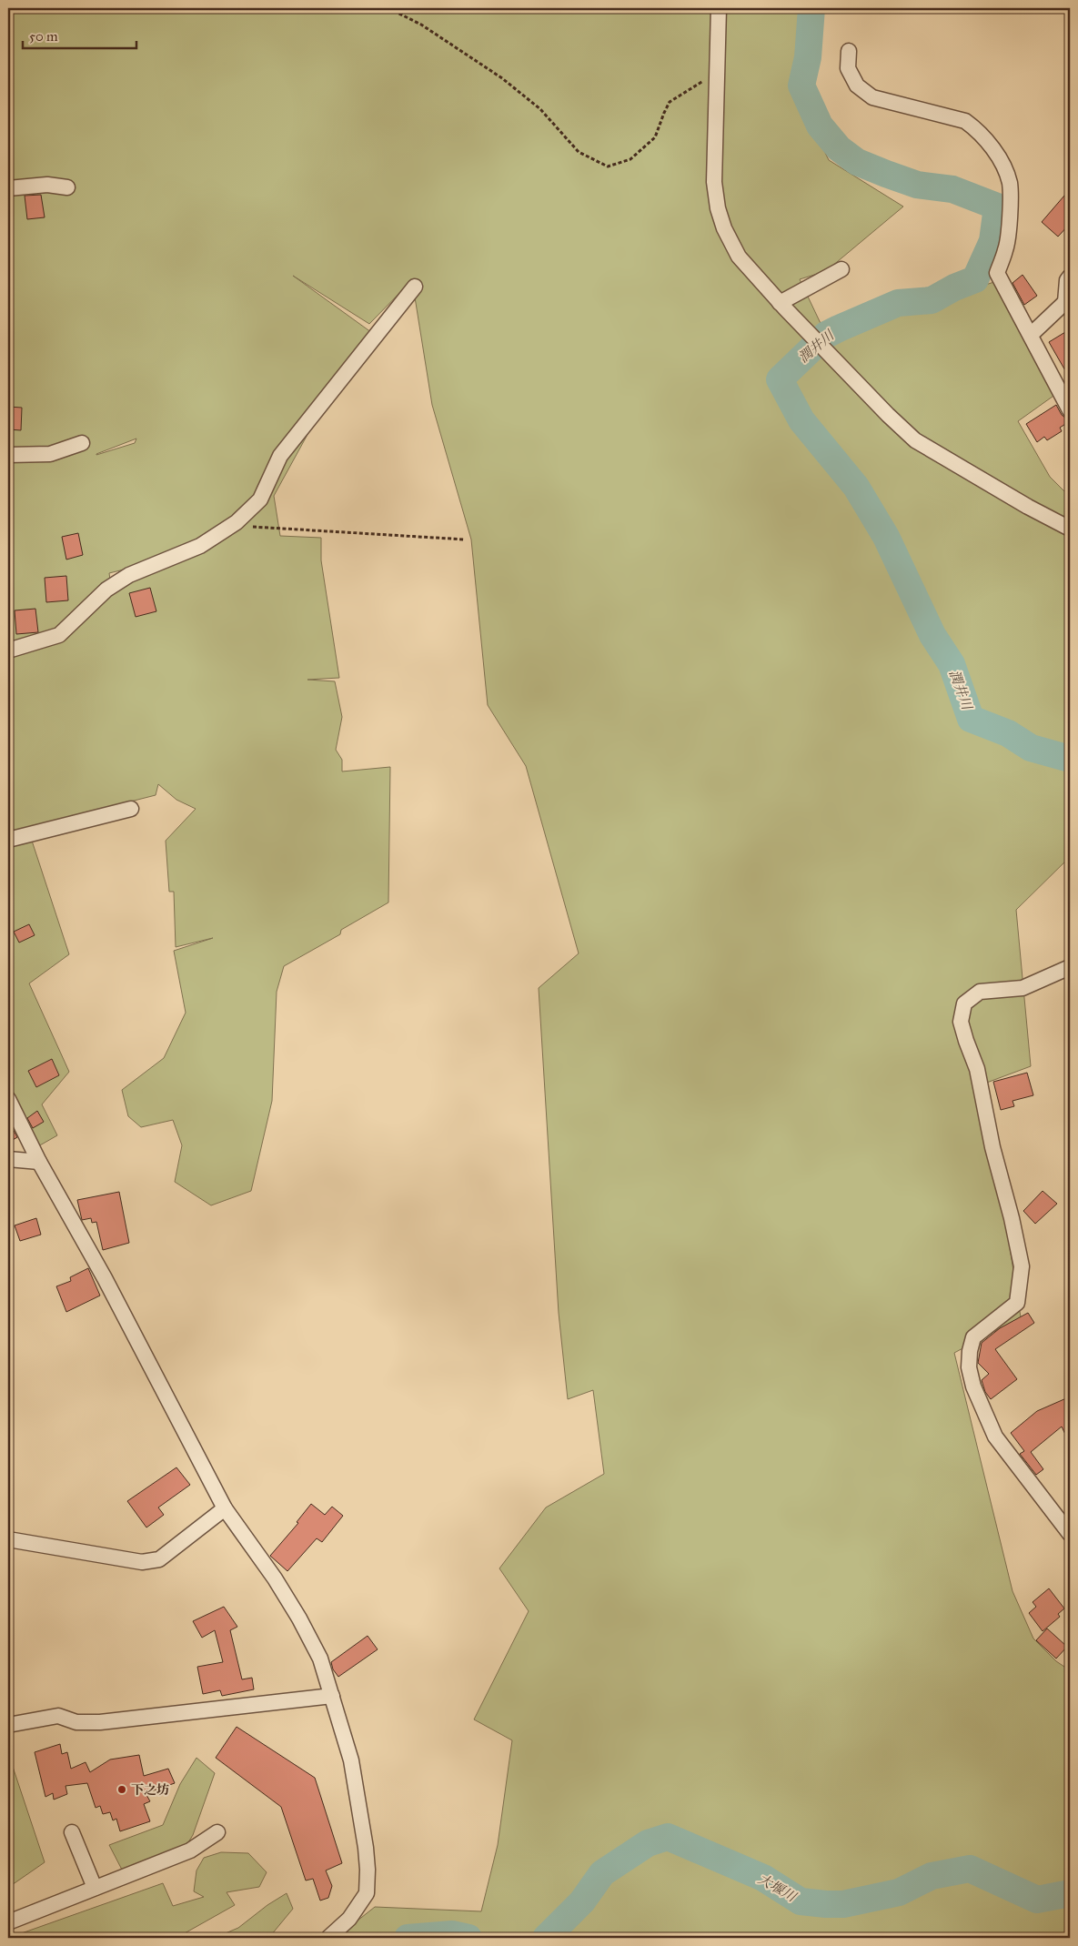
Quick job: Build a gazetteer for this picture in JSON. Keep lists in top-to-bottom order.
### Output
{
  "water": ["潤井川", "大堰川"],
  "places": ["下之坊"],
  "scale_bar": "50 m"
}
